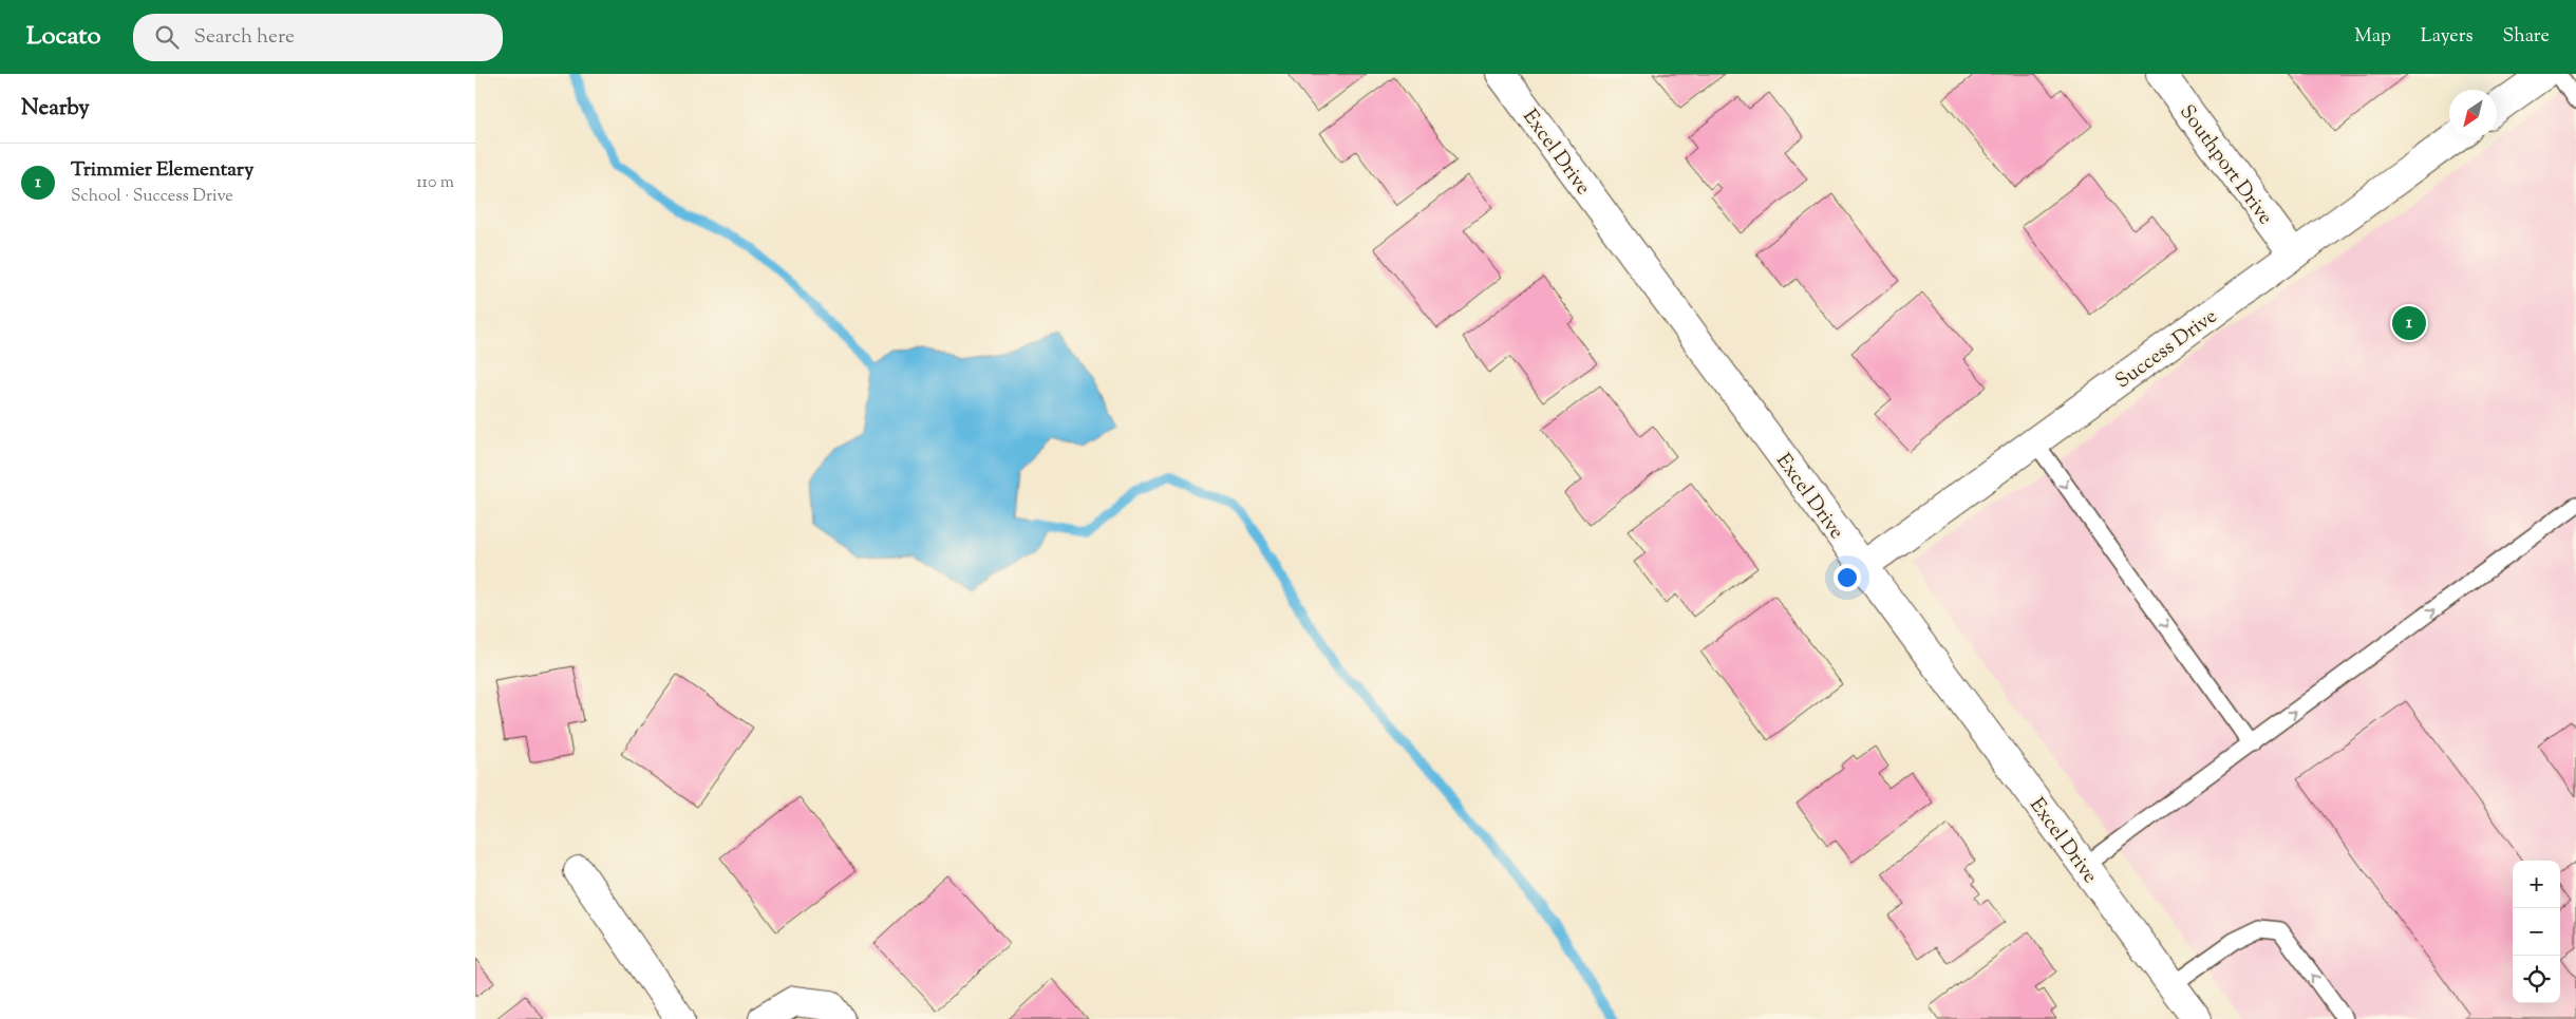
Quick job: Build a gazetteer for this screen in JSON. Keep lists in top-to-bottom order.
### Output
{
  "streets": {
    "street": ["Excel Drive", "Southport Drive", "Success Drive"]
  },
  "crossings": [
    ["Excel Drive", "Success Drive"],
    ["Southport Drive", "Success Drive"]
  ],
  "north": "bottom left",
  "page": {
    "header": "Locato",
    "search": "Search here",
    "nav": ["Map", "Layers", "Share"],
    "heading": "Nearby",
    "list": [
      {
        "mark": "1",
        "name": "Trimmier Elementary",
        "note": "School · Success Drive",
        "value": "110 m"
      }
    ],
    "pins": "1",
    "map_buttons": ["+", "−"]
  }
}
